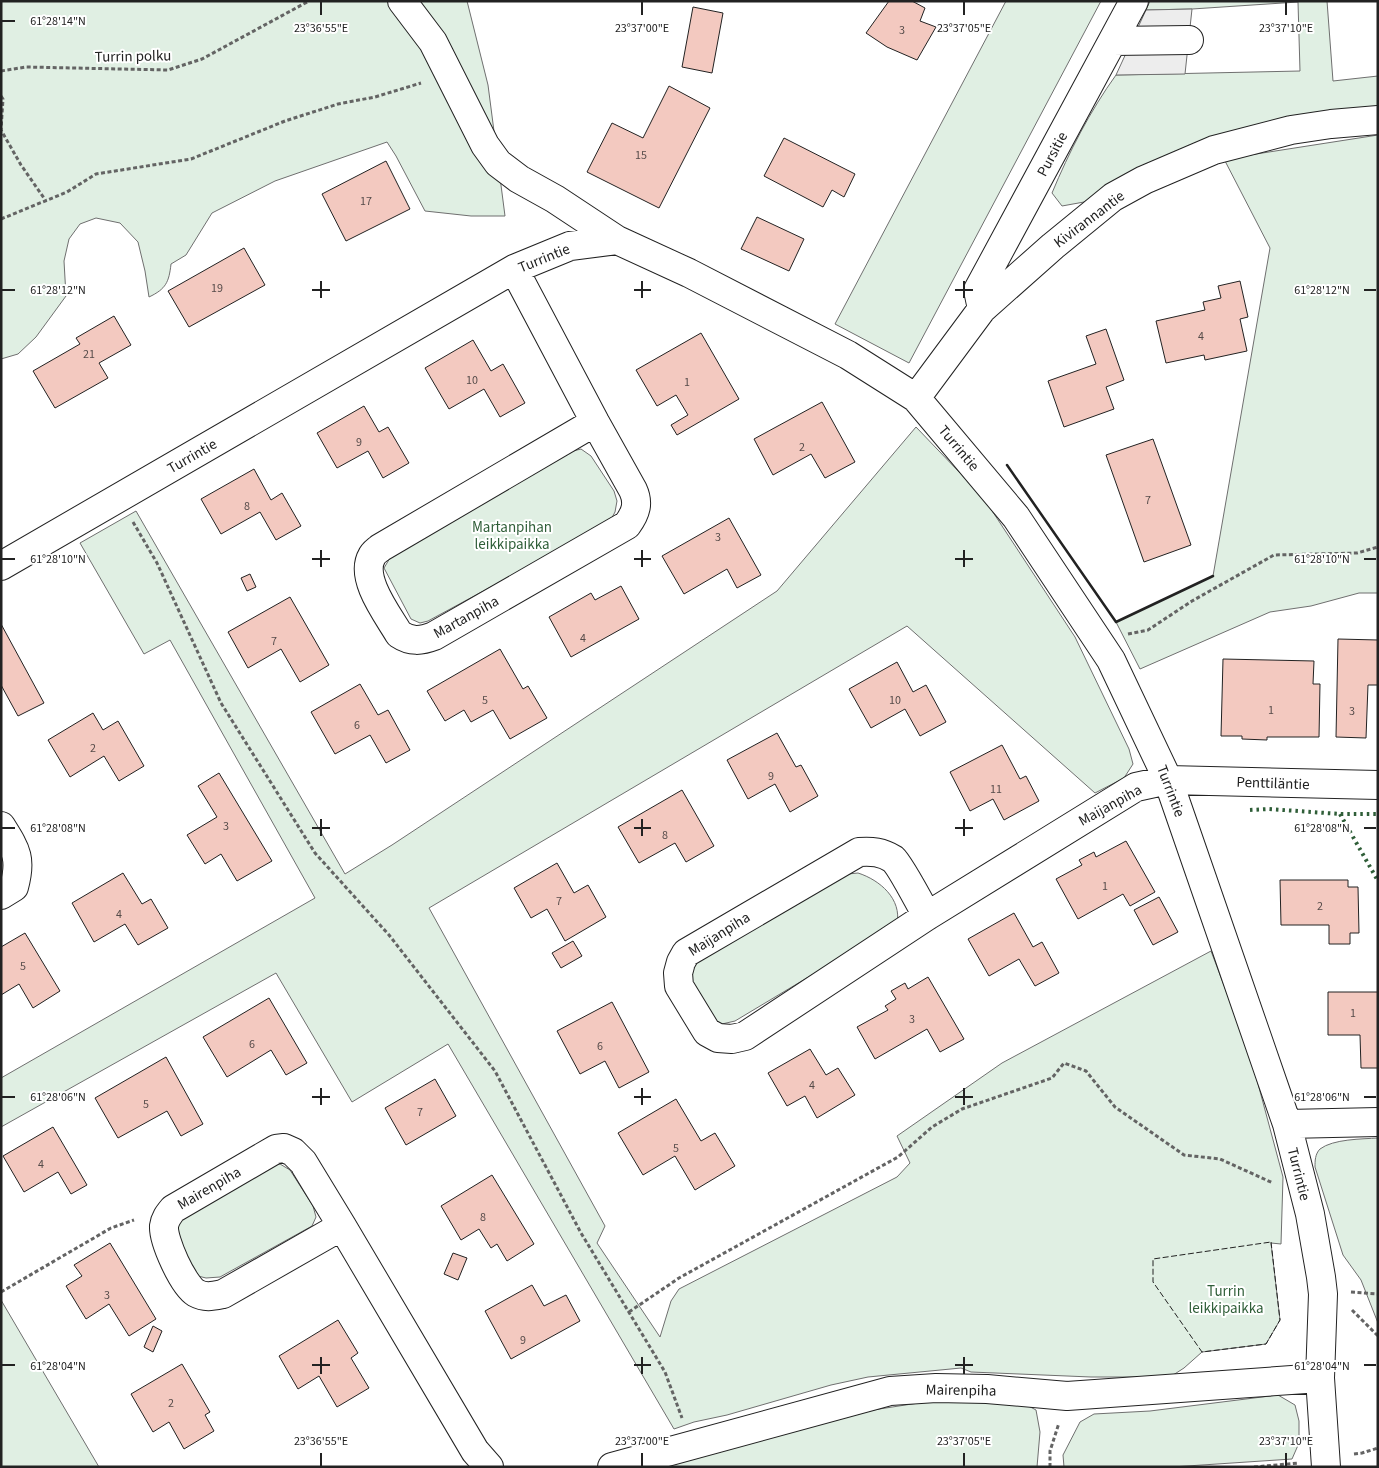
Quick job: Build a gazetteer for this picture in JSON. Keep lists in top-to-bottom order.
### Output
{
  "streets": {
    "street": [
      "Pursitie",
      "Kivirannantie",
      "Turrintie",
      "Martanpiha",
      "Penttiläntie",
      "Maijanpiha",
      "Mairenpiha"
    ],
    "path": ["Turrin polku"]
  },
  "crossings": [
    ["Pursitie", "Kivirannantie"],
    ["Kivirannantie", "Turrintie"],
    ["Turrintie", "Martanpiha"],
    ["Turrintie", "Penttiläntie"],
    ["Turrintie", "Maijanpiha"],
    ["Turrintie", "Mairenpiha"],
    ["Penttiläntie", "Maijanpiha"]
  ],
  "parks": ["Martanpihan leikkipaikka", "Turrin leikkipaikka"],
  "house_numbers": [
    "3",
    "15",
    "17",
    "19",
    "4",
    "21",
    "10",
    "1",
    "9",
    "2",
    "7",
    "8",
    "3",
    "4",
    "7",
    "5",
    "10",
    "1",
    "3",
    "6",
    "2",
    "9",
    "11",
    "3",
    "8",
    "1",
    "7",
    "2",
    "4",
    "5",
    "1",
    "3",
    "6",
    "6",
    "4",
    "5",
    "7",
    "5",
    "4",
    "8",
    "3",
    "9",
    "2"
  ],
  "coordinates": [
    "61°28'14\"N",
    "23°36'55\"E",
    "23°37'00\"E",
    "23°37'05\"E",
    "23°37'10\"E",
    "61°28'12\"N",
    "61°28'10\"N",
    "61°28'08\"N",
    "61°28'06\"N",
    "61°28'04\"N"
  ]
}
